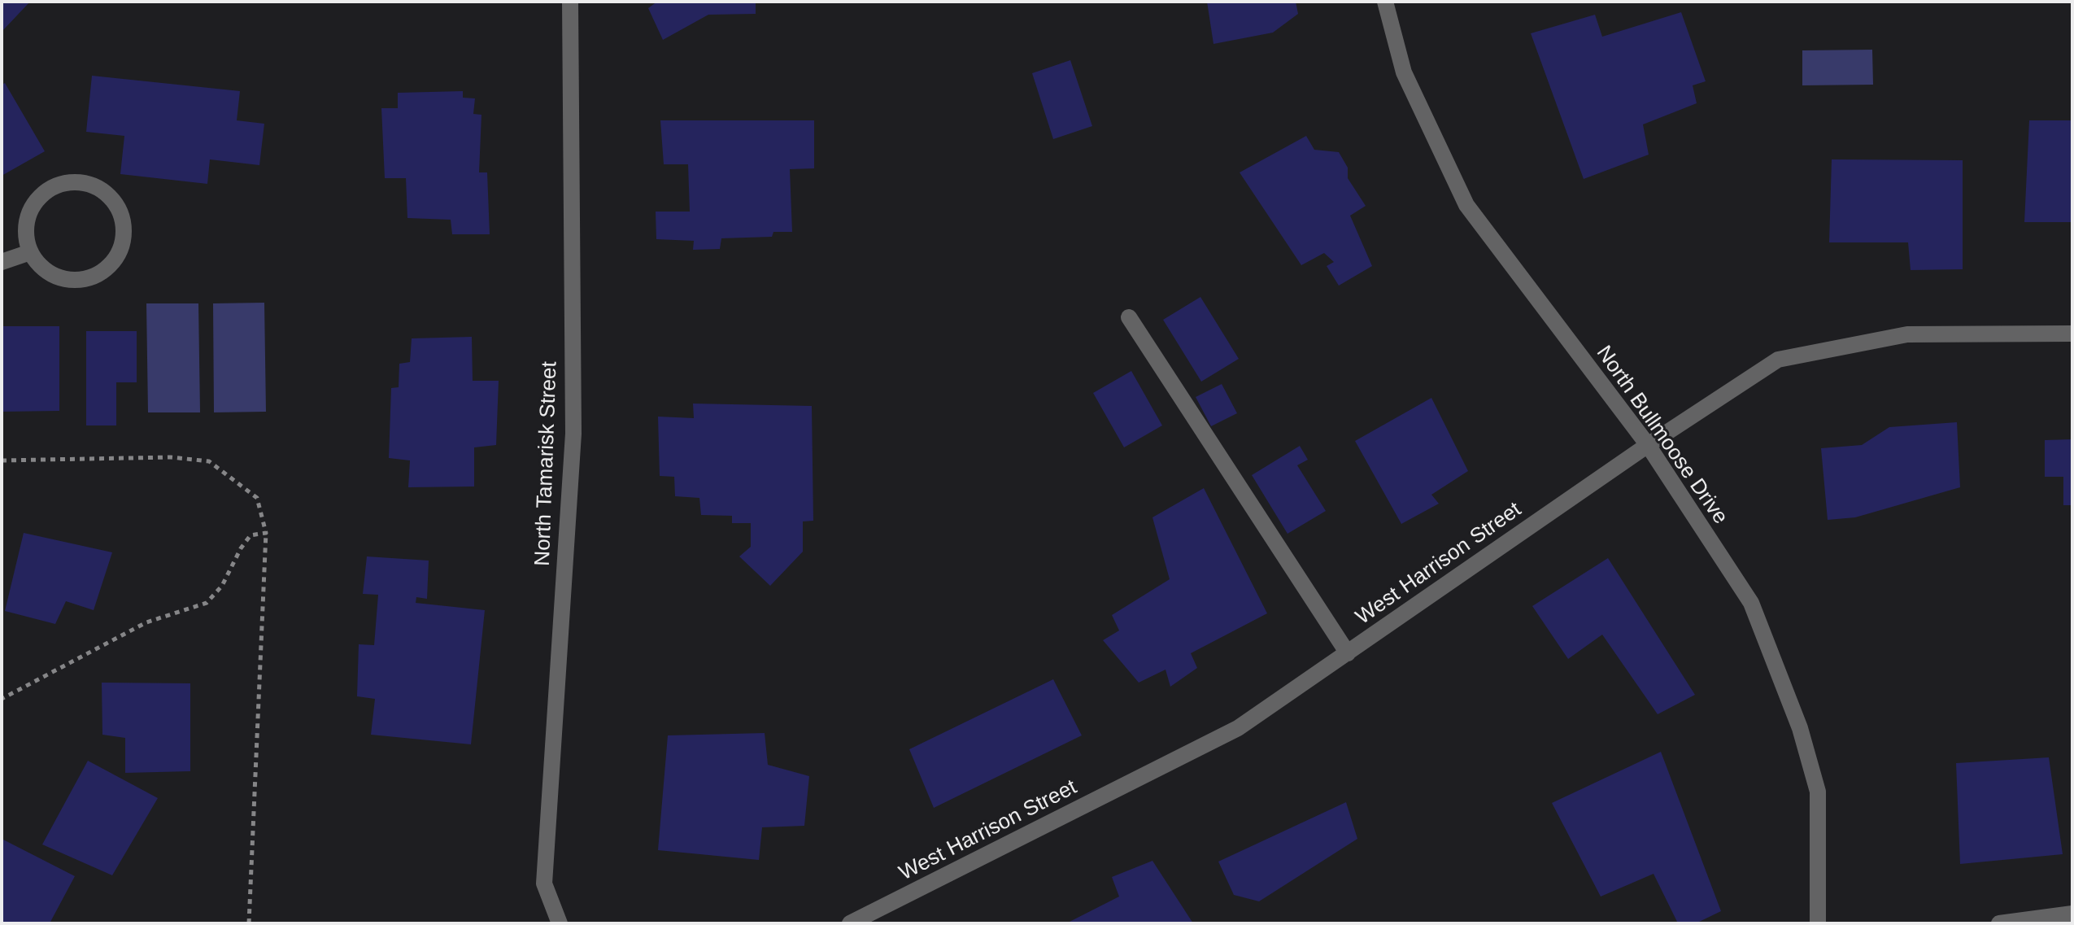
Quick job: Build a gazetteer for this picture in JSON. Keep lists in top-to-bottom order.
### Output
{
  "streets": {
    "street": ["North Bullmoose Drive", "North Tamarisk Street", "West Harrison Street"]
  },
  "crossings": [
    ["North Bullmoose Drive", "West Harrison Street"]
  ]
}
